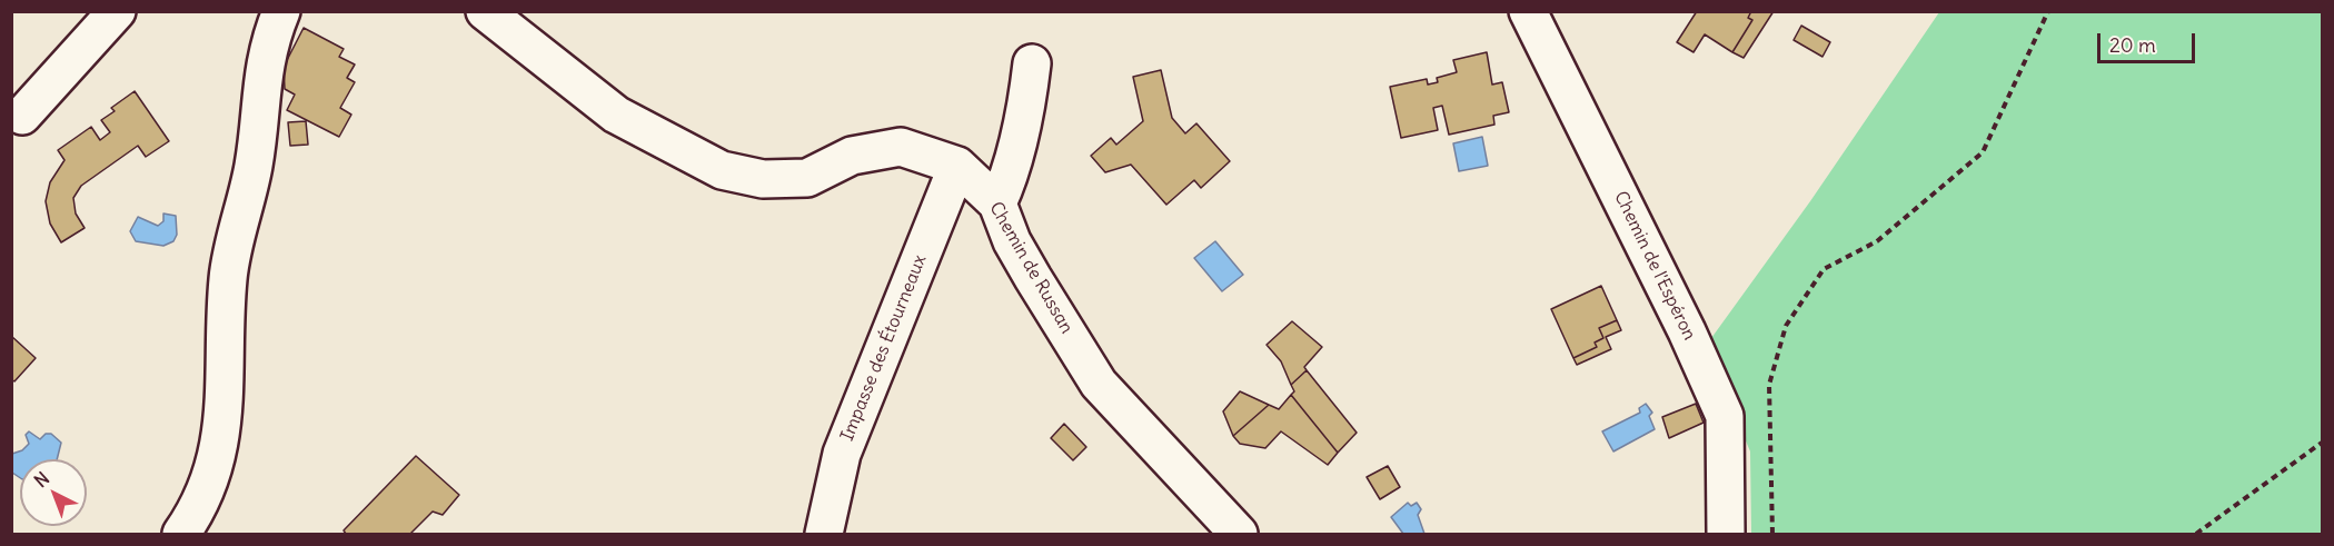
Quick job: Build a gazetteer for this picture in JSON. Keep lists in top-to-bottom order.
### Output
{
  "streets": {
    "street": ["Chemin de l'Espéron", "Chemin de Russan", "Impasse des Étourneaux"]
  },
  "crossings": [
    ["Chemin de Russan", "Impasse des Étourneaux"]
  ],
  "scale_bar": "20 m",
  "north": "top left"
}
